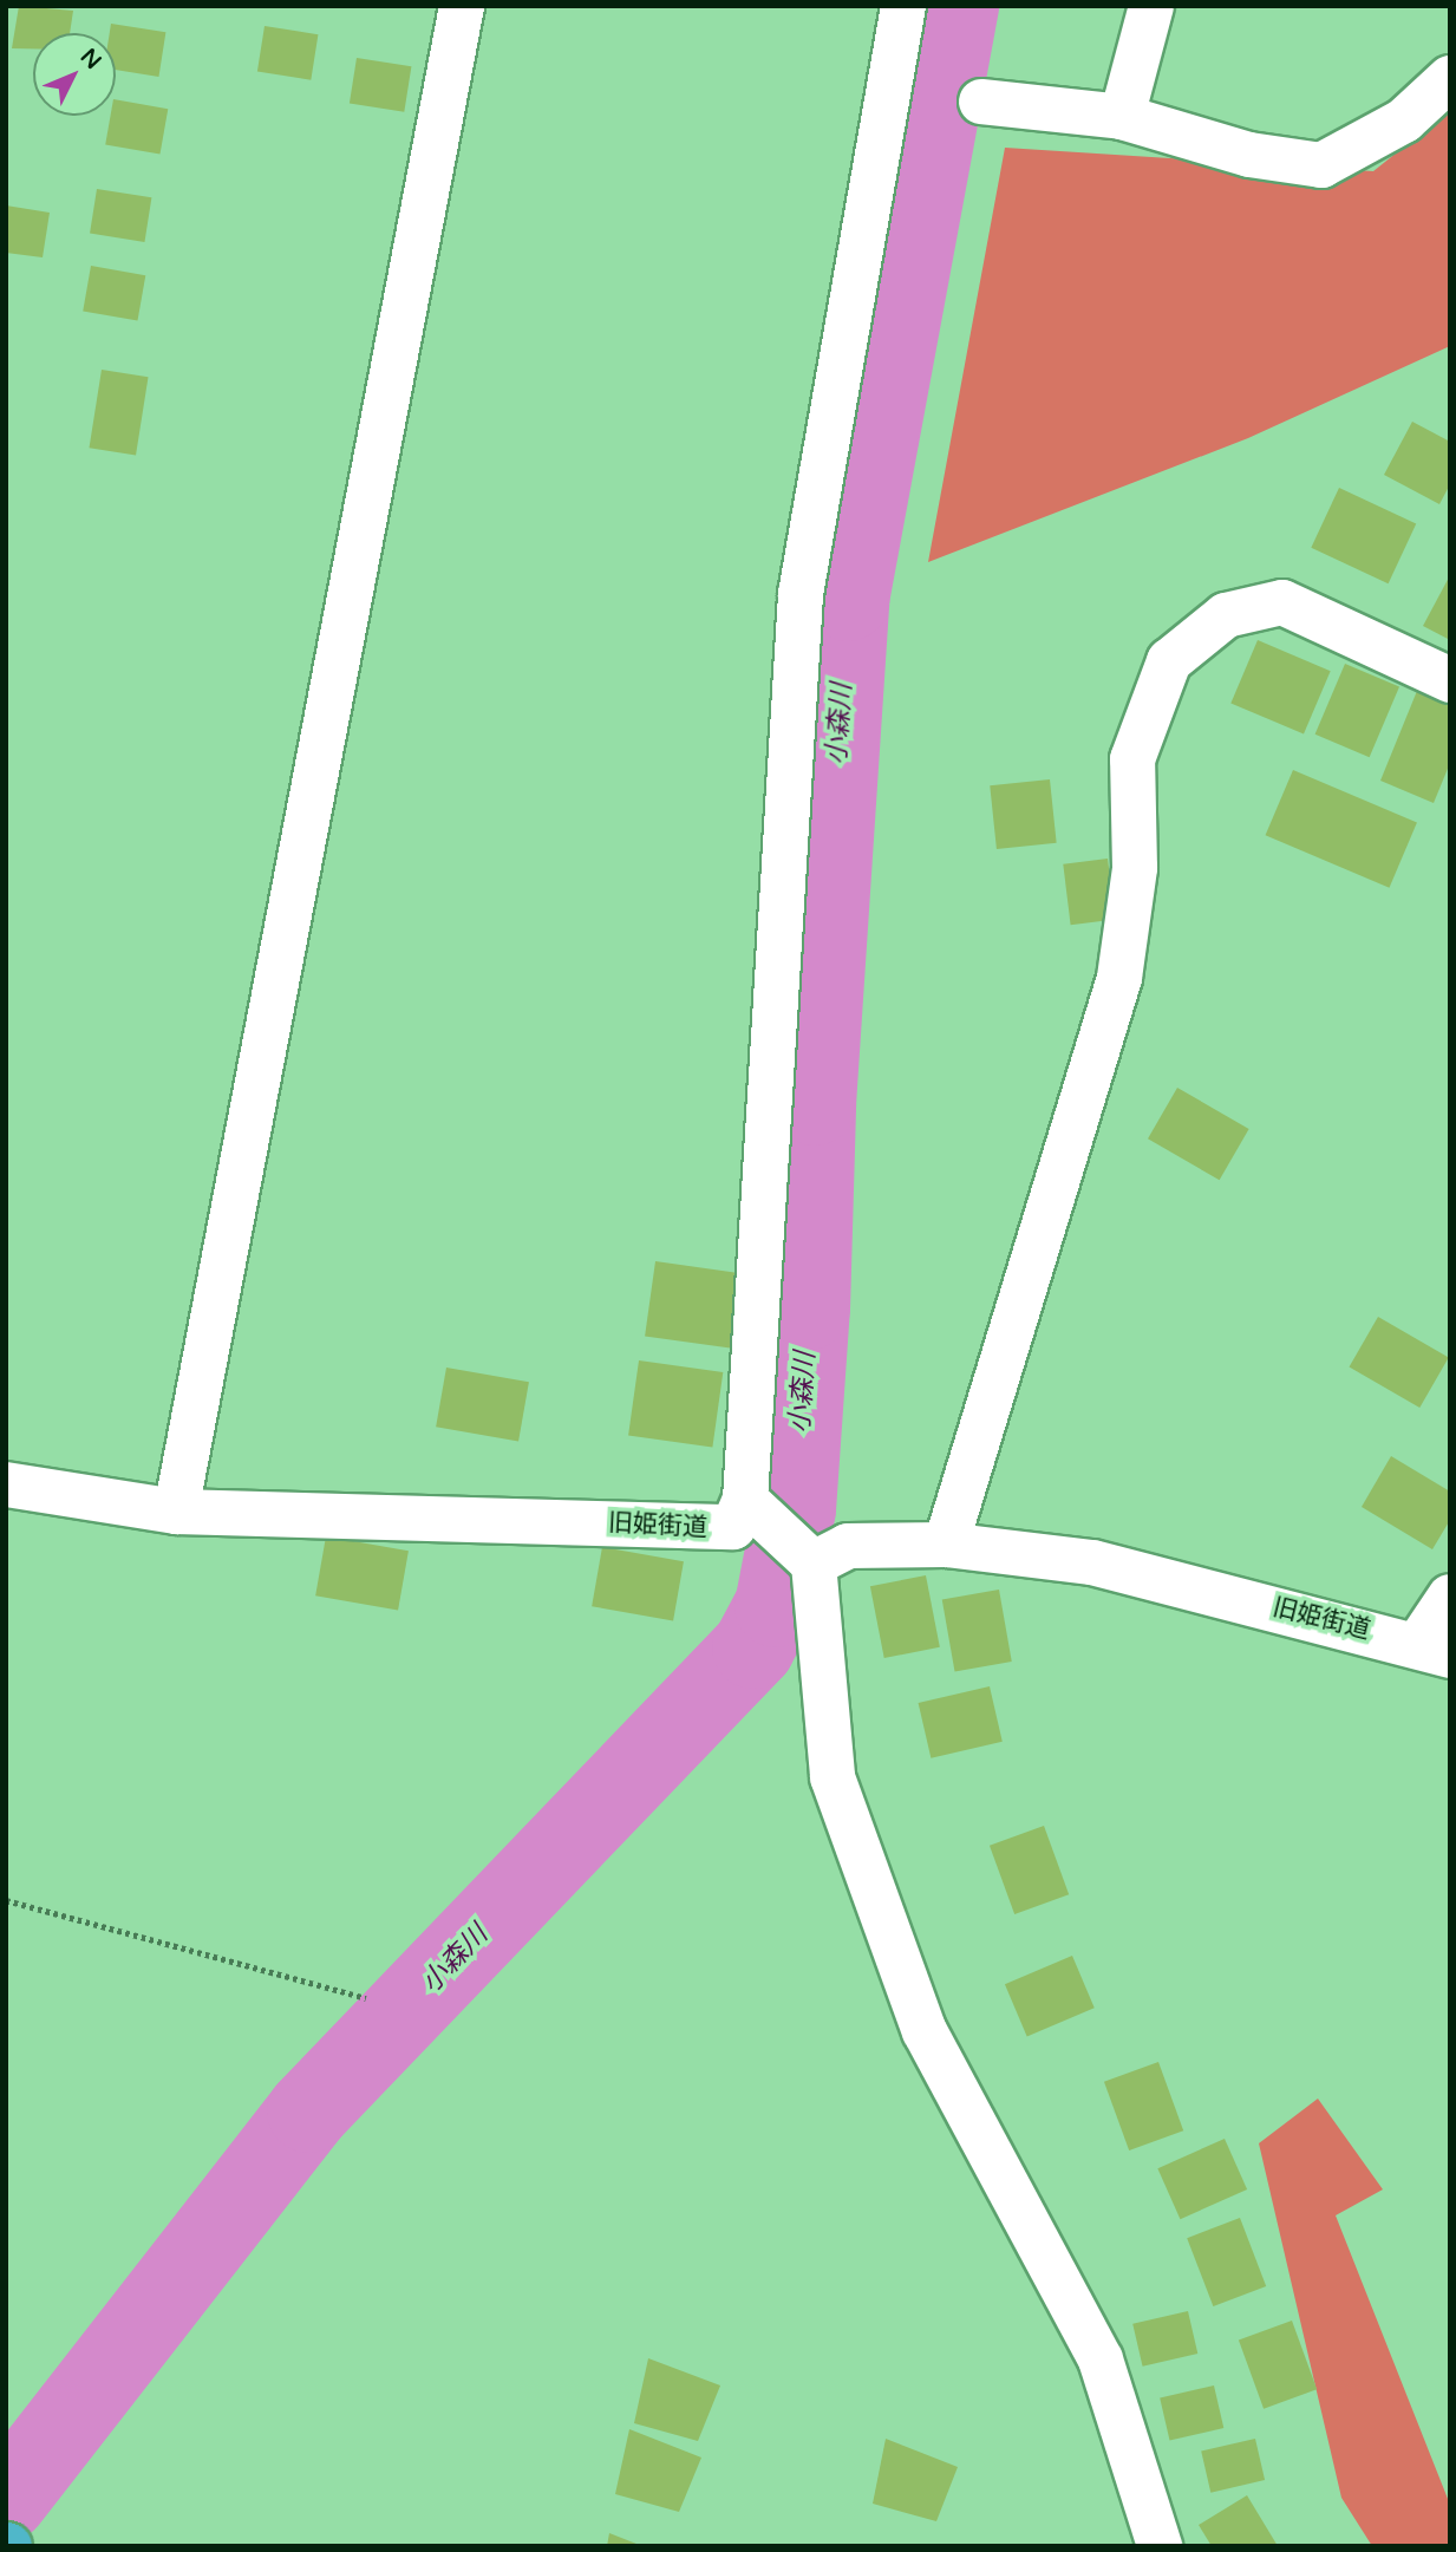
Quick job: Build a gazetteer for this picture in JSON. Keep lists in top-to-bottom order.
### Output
{
  "streets": {
    "street": ["旧姫街道"]
  },
  "water": ["小森川"],
  "north": "top right"
}
